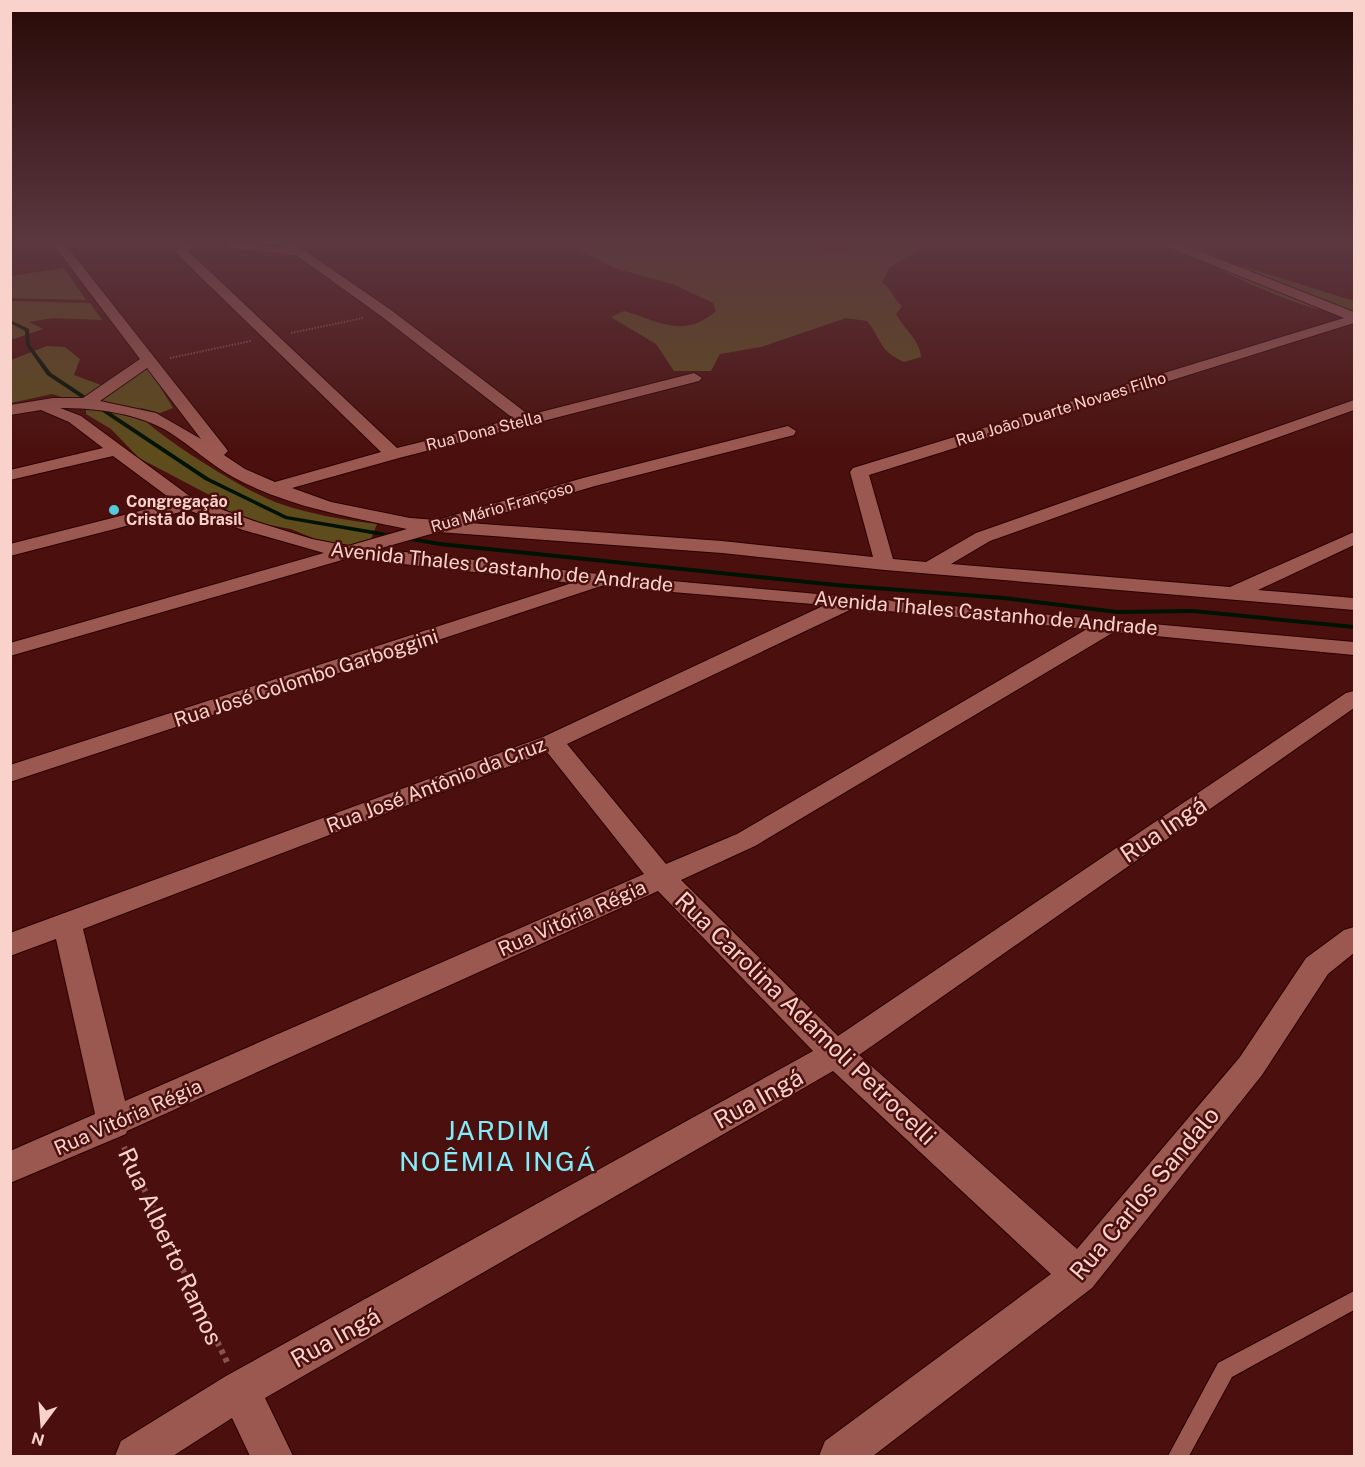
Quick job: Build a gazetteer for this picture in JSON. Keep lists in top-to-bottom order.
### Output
{
  "streets": {
    "street": [
      "Rua João Duarte Novaes Filho",
      "Rua Dona Stella",
      "Rua Mário Françoso",
      "Avenida Thales Castanho de Andrade",
      "Rua José Colombo Garboggini",
      "Rua José Antônio da Cruz",
      "Rua Ingá",
      "Rua Vitória Régia",
      "Rua Carolina Adamoli Petrocelli",
      "Rua Carlos Sandalo",
      "Rua Alberto Ramos"
    ]
  },
  "crossings": [
    ["Rua João Duarte Novaes Filho", "Avenida Thales Castanho de Andrade"],
    ["Rua Dona Stella", "Avenida Thales Castanho de Andrade"],
    ["Rua Mário Françoso", "Avenida Thales Castanho de Andrade"],
    ["Avenida Thales Castanho de Andrade", "Rua José Colombo Garboggini"],
    ["Avenida Thales Castanho de Andrade", "Rua José Antônio da Cruz"],
    ["Avenida Thales Castanho de Andrade", "Rua Vitória Régia"],
    ["Rua José Antônio da Cruz", "Rua Carolina Adamoli Petrocelli"],
    ["Rua José Antônio da Cruz", "Rua Alberto Ramos"],
    ["Rua Ingá", "Rua Carolina Adamoli Petrocelli"],
    ["Rua Ingá", "Rua Alberto Ramos"],
    ["Rua Vitória Régia", "Rua Carolina Adamoli Petrocelli"],
    ["Rua Vitória Régia", "Rua Alberto Ramos"],
    ["Rua Carolina Adamoli Petrocelli", "Rua Carlos Sandalo"]
  ],
  "districts": ["JARDIM NOÊMIA INGÁ"],
  "places": ["Congregação Cristã do Brasil"],
  "north": "bottom"
}
